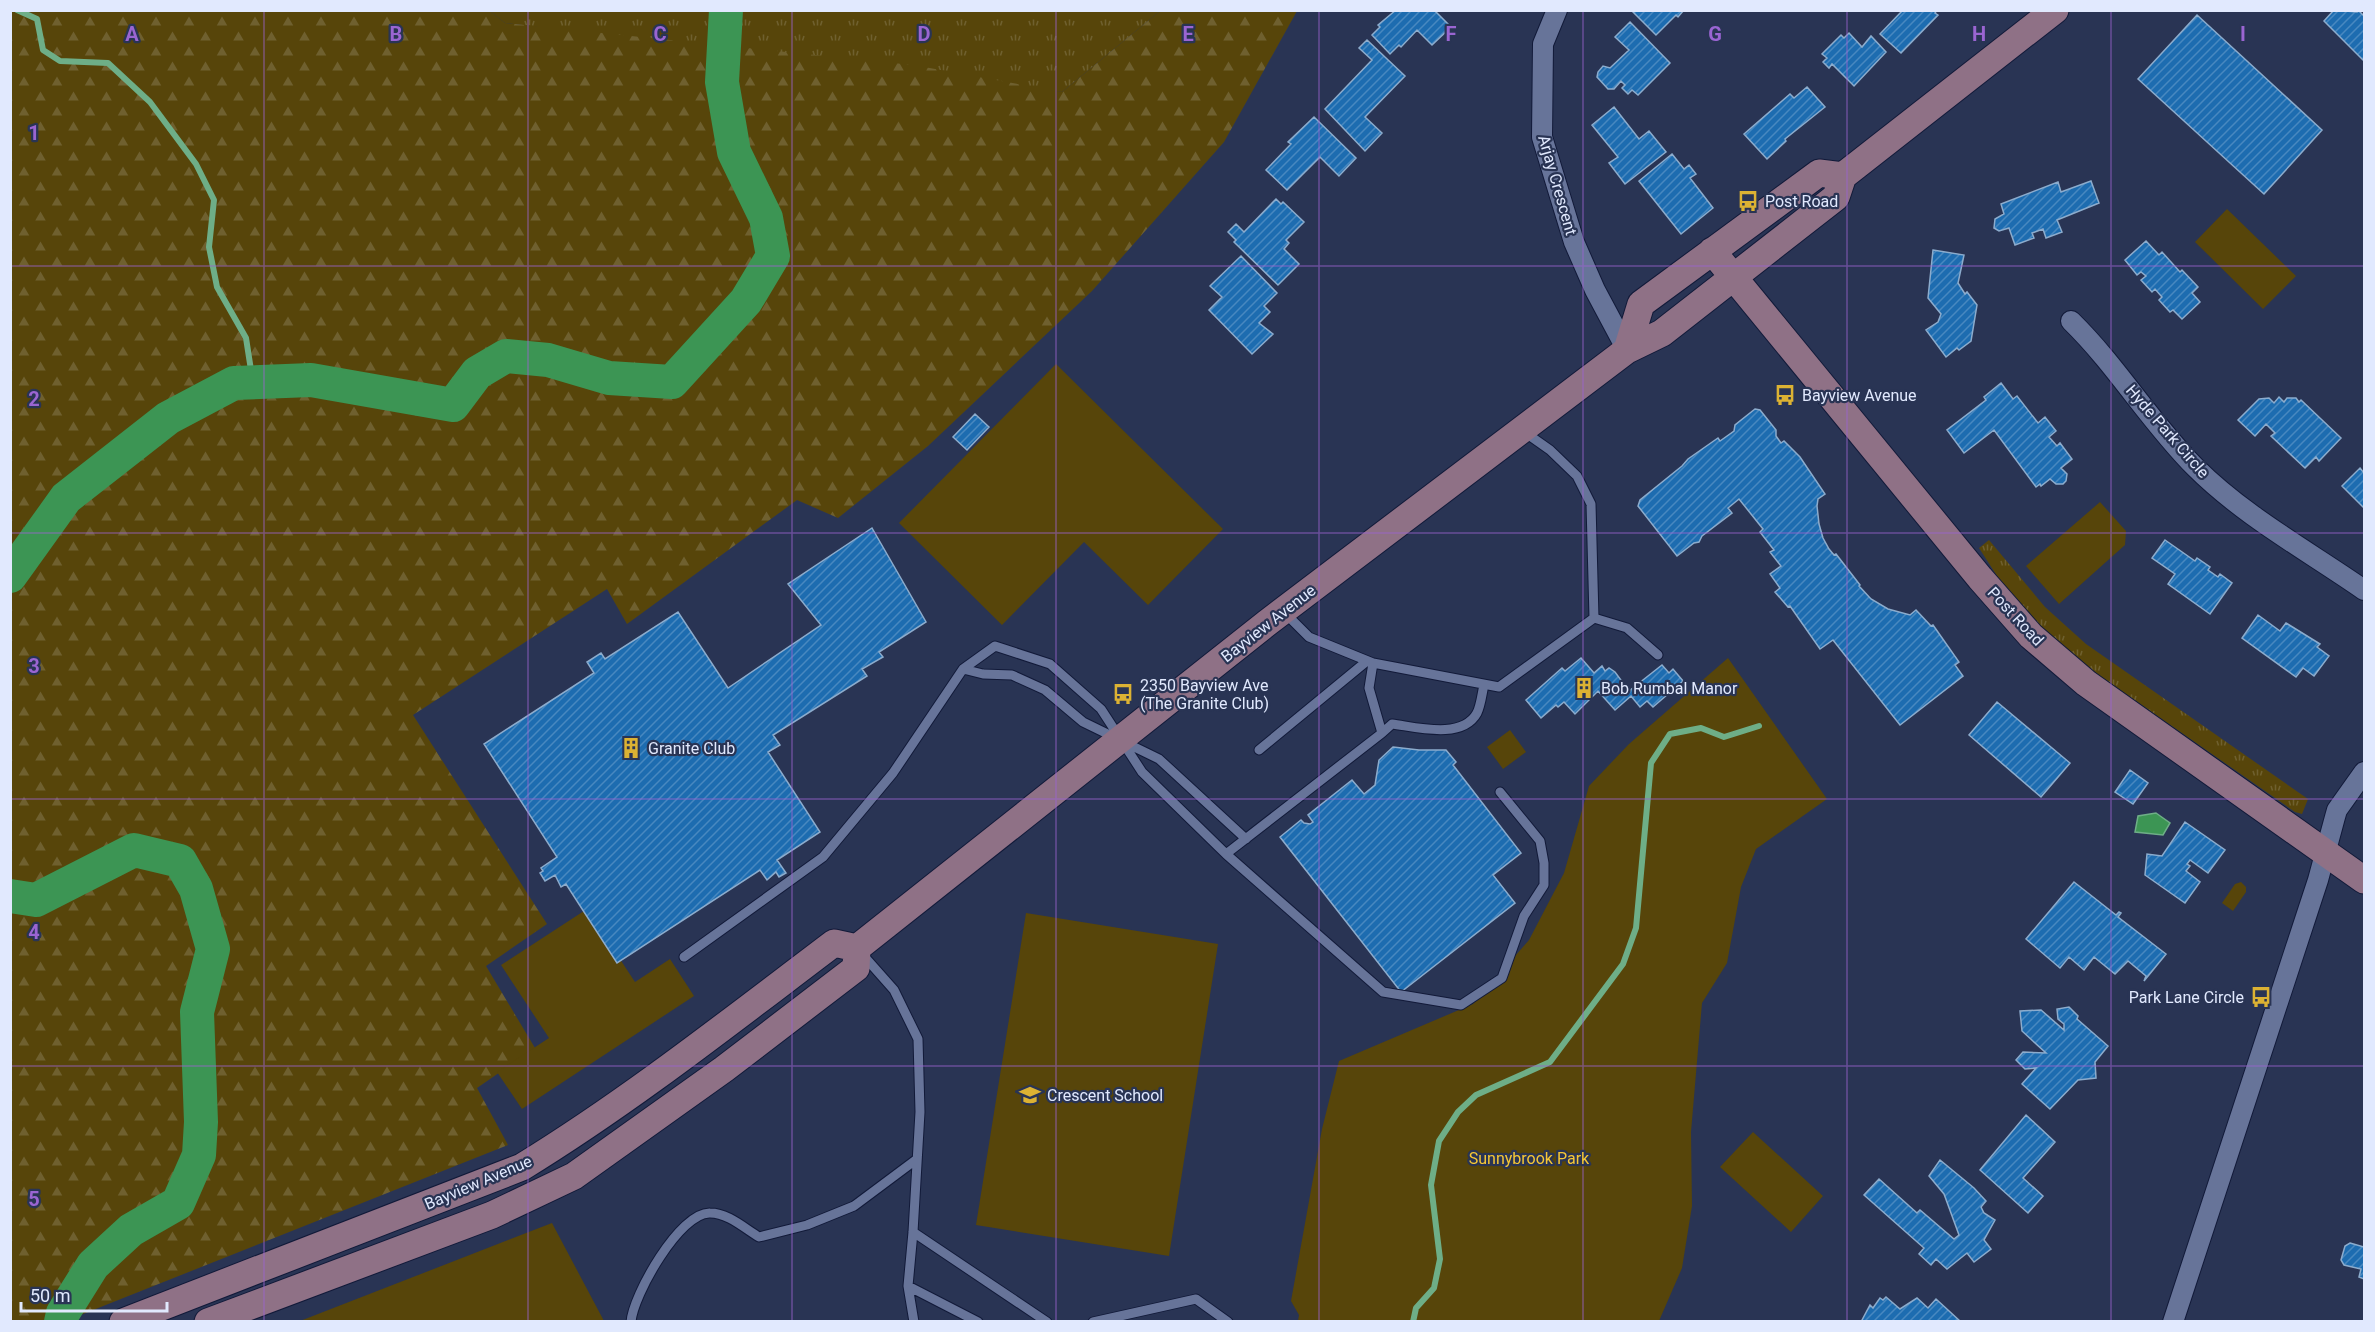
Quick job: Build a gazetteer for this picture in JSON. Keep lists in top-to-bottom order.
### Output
{
  "streets": {
    "main road": ["Post Road", "Bayview Avenue"],
    "street": ["Arjay Crescent", "Hyde Park Circle"]
  },
  "crossings": [
    ["Arjay Crescent", "Bayview Avenue"],
    ["Post Road", "Bayview Avenue"]
  ],
  "parks": ["Sunnybrook Park"],
  "places": {
    "bus stop": [
      "Post Road",
      "Bayview Avenue",
      "2350 Bayview Ave (The Granite Club)",
      "Park Lane Circle"
    ],
    "building": ["Bob Rumbal Manor", "Granite Club"],
    "school or university": ["Crescent School"]
  },
  "scale_bar": "50 m",
  "grid": {
    "columns": [
      "A",
      "B",
      "C",
      "D",
      "E",
      "F",
      "G",
      "H",
      "I"
    ],
    "rows": [
      "1",
      "2",
      "3",
      "4",
      "5"
    ]
  }
}
